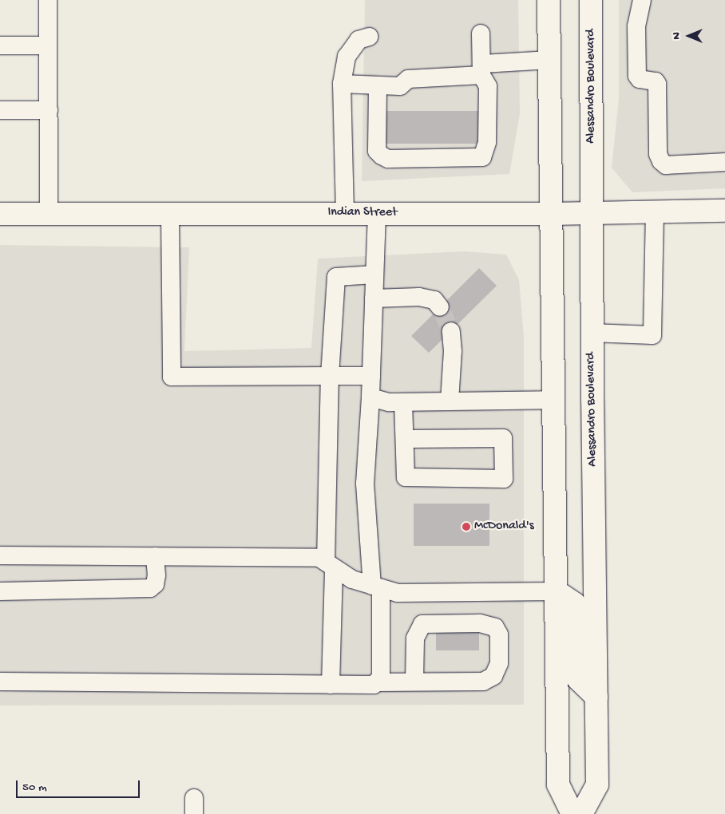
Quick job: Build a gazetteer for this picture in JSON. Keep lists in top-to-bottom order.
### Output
{
  "streets": {
    "main road": ["Alessandro Boulevard", "Indian Street"]
  },
  "crossings": [
    ["Alessandro Boulevard", "Indian Street"]
  ],
  "places": ["McDonald's"],
  "scale_bar": "50 m",
  "north": "left"
}
